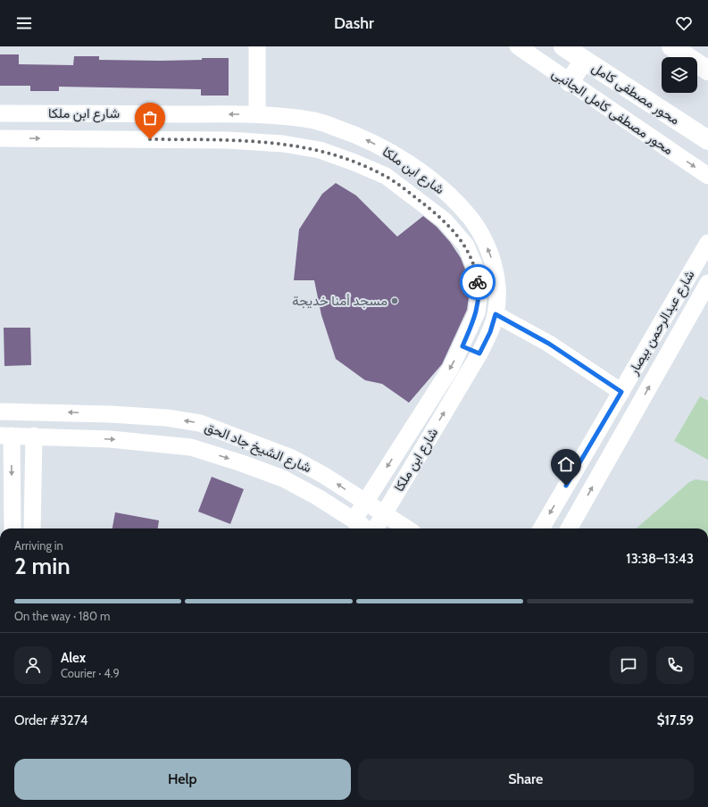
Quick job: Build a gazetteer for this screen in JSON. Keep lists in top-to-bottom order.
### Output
{
  "streets": {
    "main road": ["محور مصطفى كامل"],
    "street": [
      "محور مصطفى كامل الجانبى",
      "شارع ابن ملكا",
      "شارع عبدالرحمن بيصار",
      "شارع الشيخ جاد الحق"
    ]
  },
  "crossings": [
    ["شارع ابن ملكا", "شارع الشيخ جاد الحق"]
  ],
  "one_way": ["محور مصطفى كامل الجانبى"],
  "places": ["مسجد أمنا خديجة"],
  "page": {
    "header": "Dashr",
    "heading": ["2 min", "Arriving in", "13:38–13:43"],
    "panel": [
      "Alex",
      "Courier · 4.9",
      "Order #3274",
      "$17.59"
    ],
    "bar": "On the way · 180 m",
    "buttons": ["Help", "Share"]
  }
}
